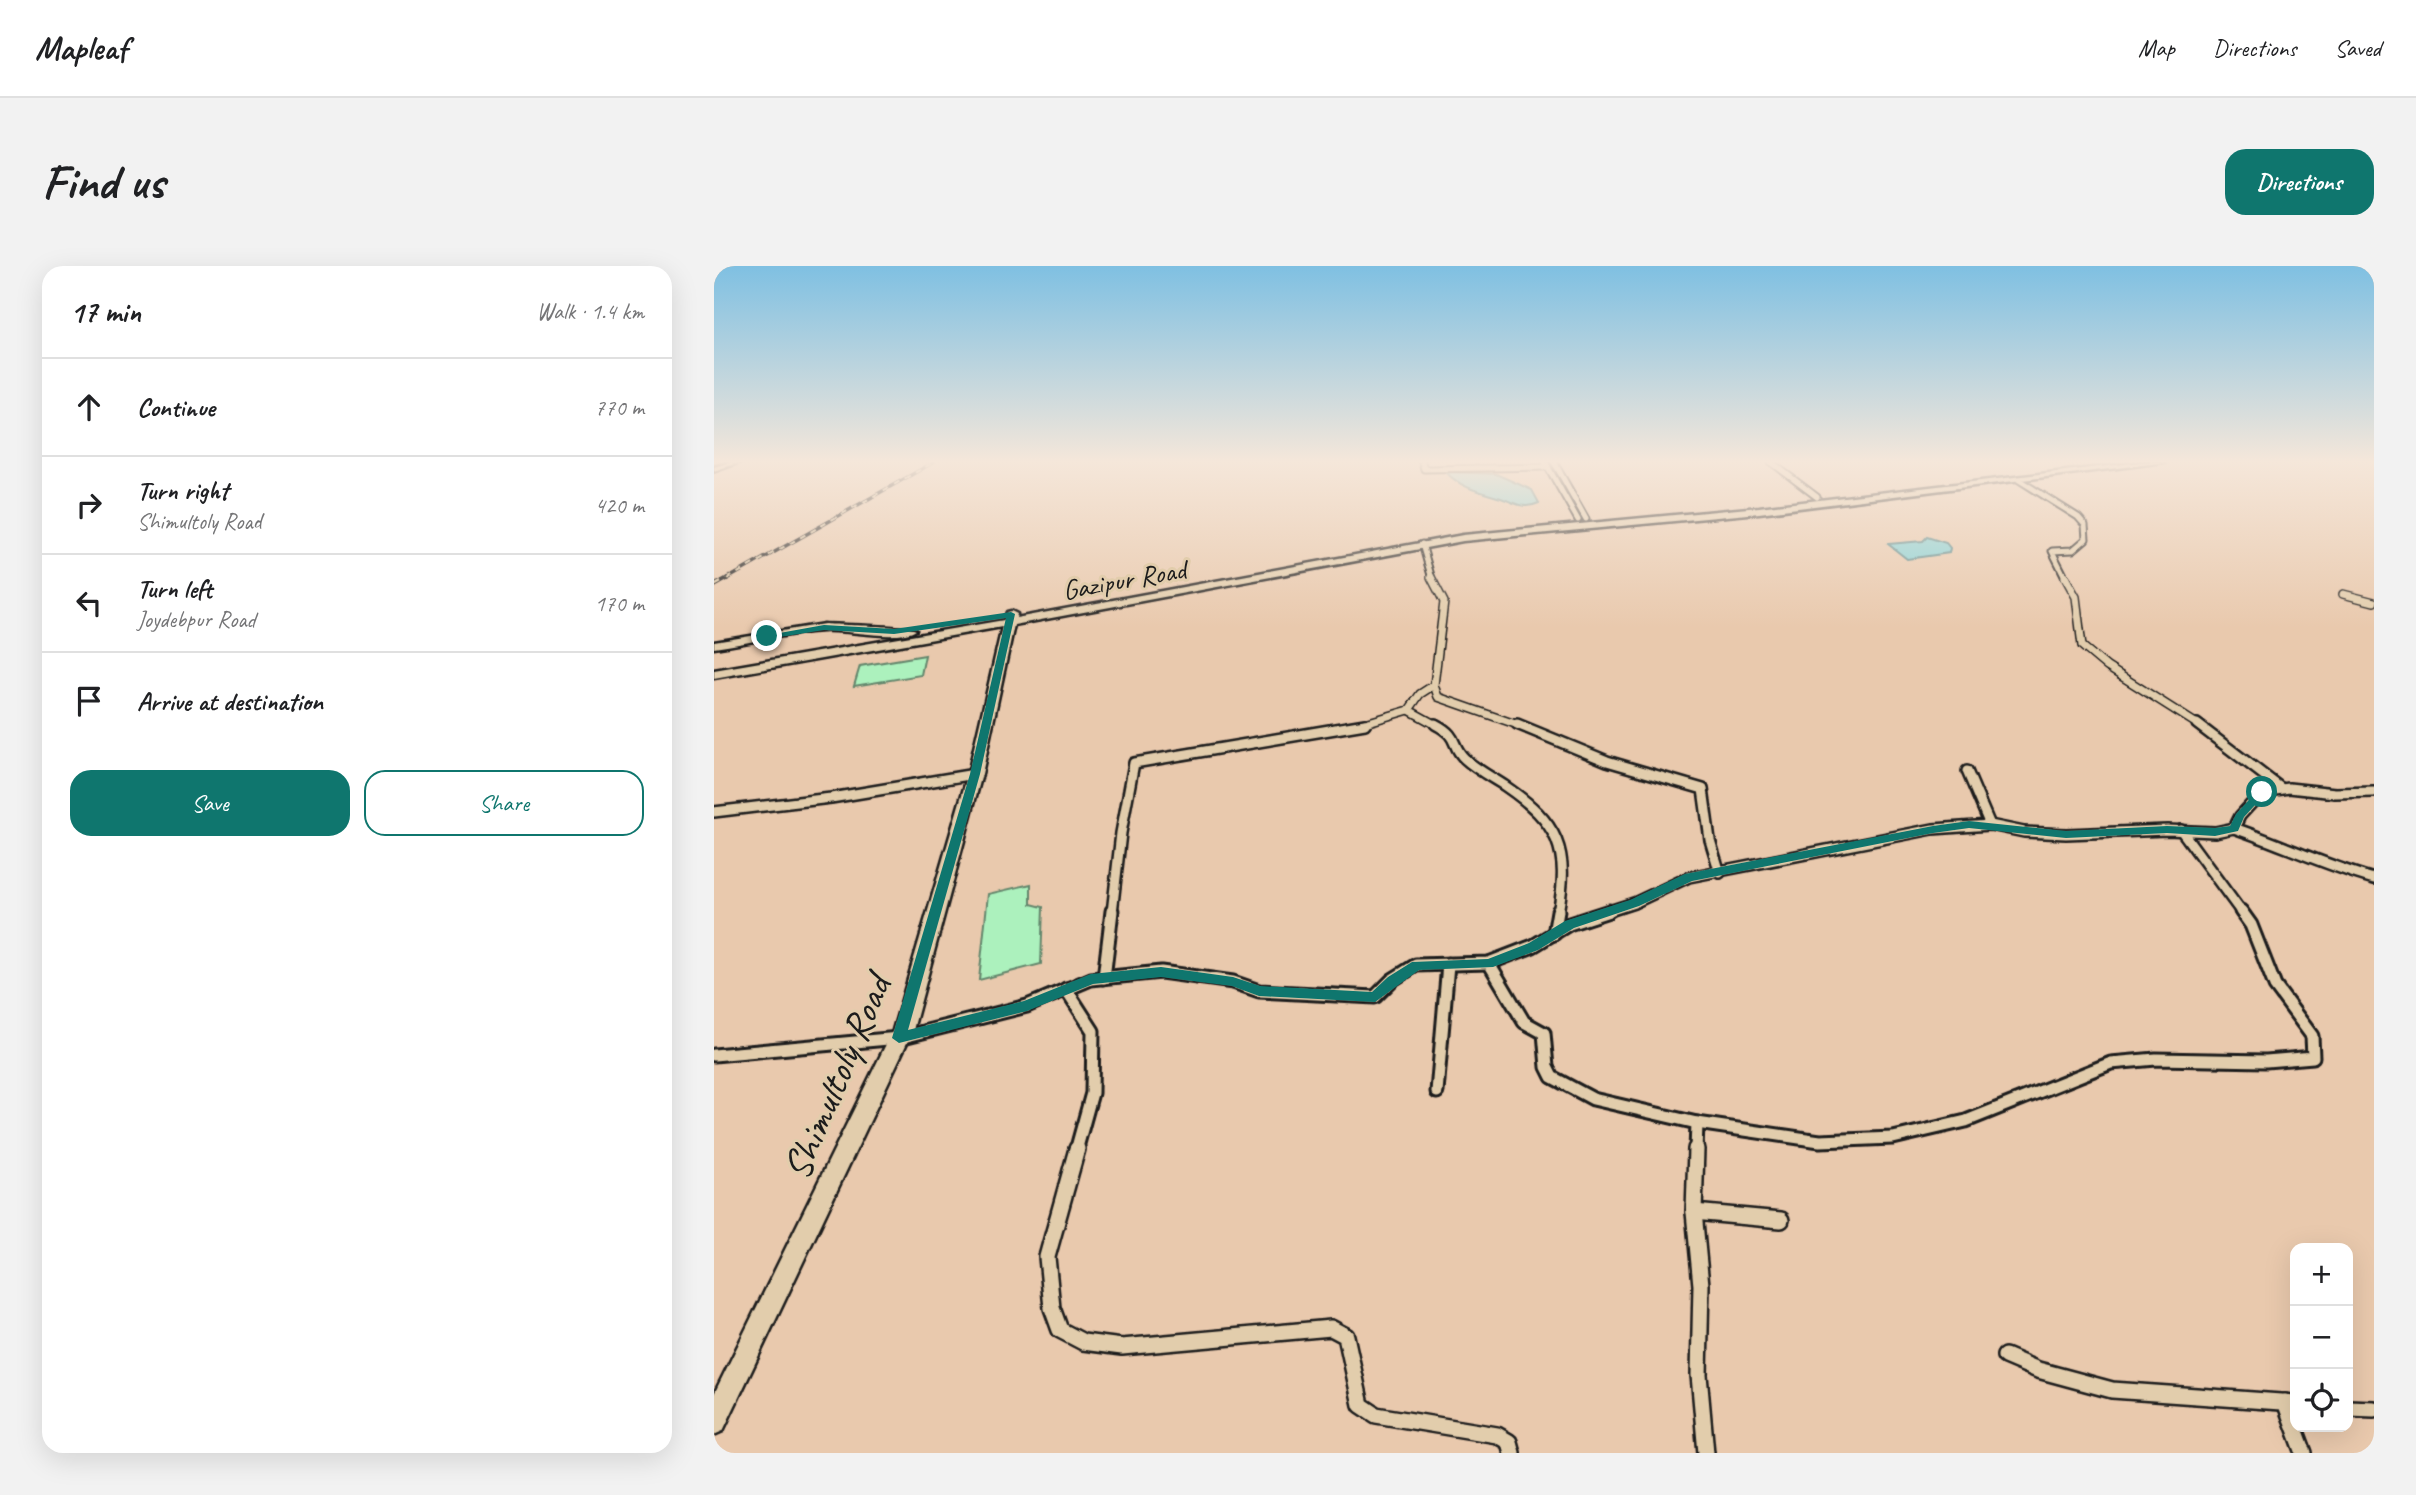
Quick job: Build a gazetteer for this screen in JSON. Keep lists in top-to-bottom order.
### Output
{
  "streets": {
    "main road": ["Gazipur Road", "Shimultoly Road"]
  },
  "crossings": [
    ["Gazipur Road", "Shimultoly Road"]
  ],
  "page": {
    "header": "Mapleaf",
    "nav": ["Map", "Directions", "Saved"],
    "buttons": [
      "Directions",
      ["Save", "Share"]
    ],
    "title": "Find us",
    "heading": ["17 min", "Walk · 1.4 km"],
    "list": [
      ["Continue", "770 m"],
      ["Turn right", "Shimultoly Road", "420 m"],
      ["Turn left", "Joydebpur Road", "170 m"],
      "Arrive at destination"
    ],
    "map_buttons": ["+", "−"]
  }
}
